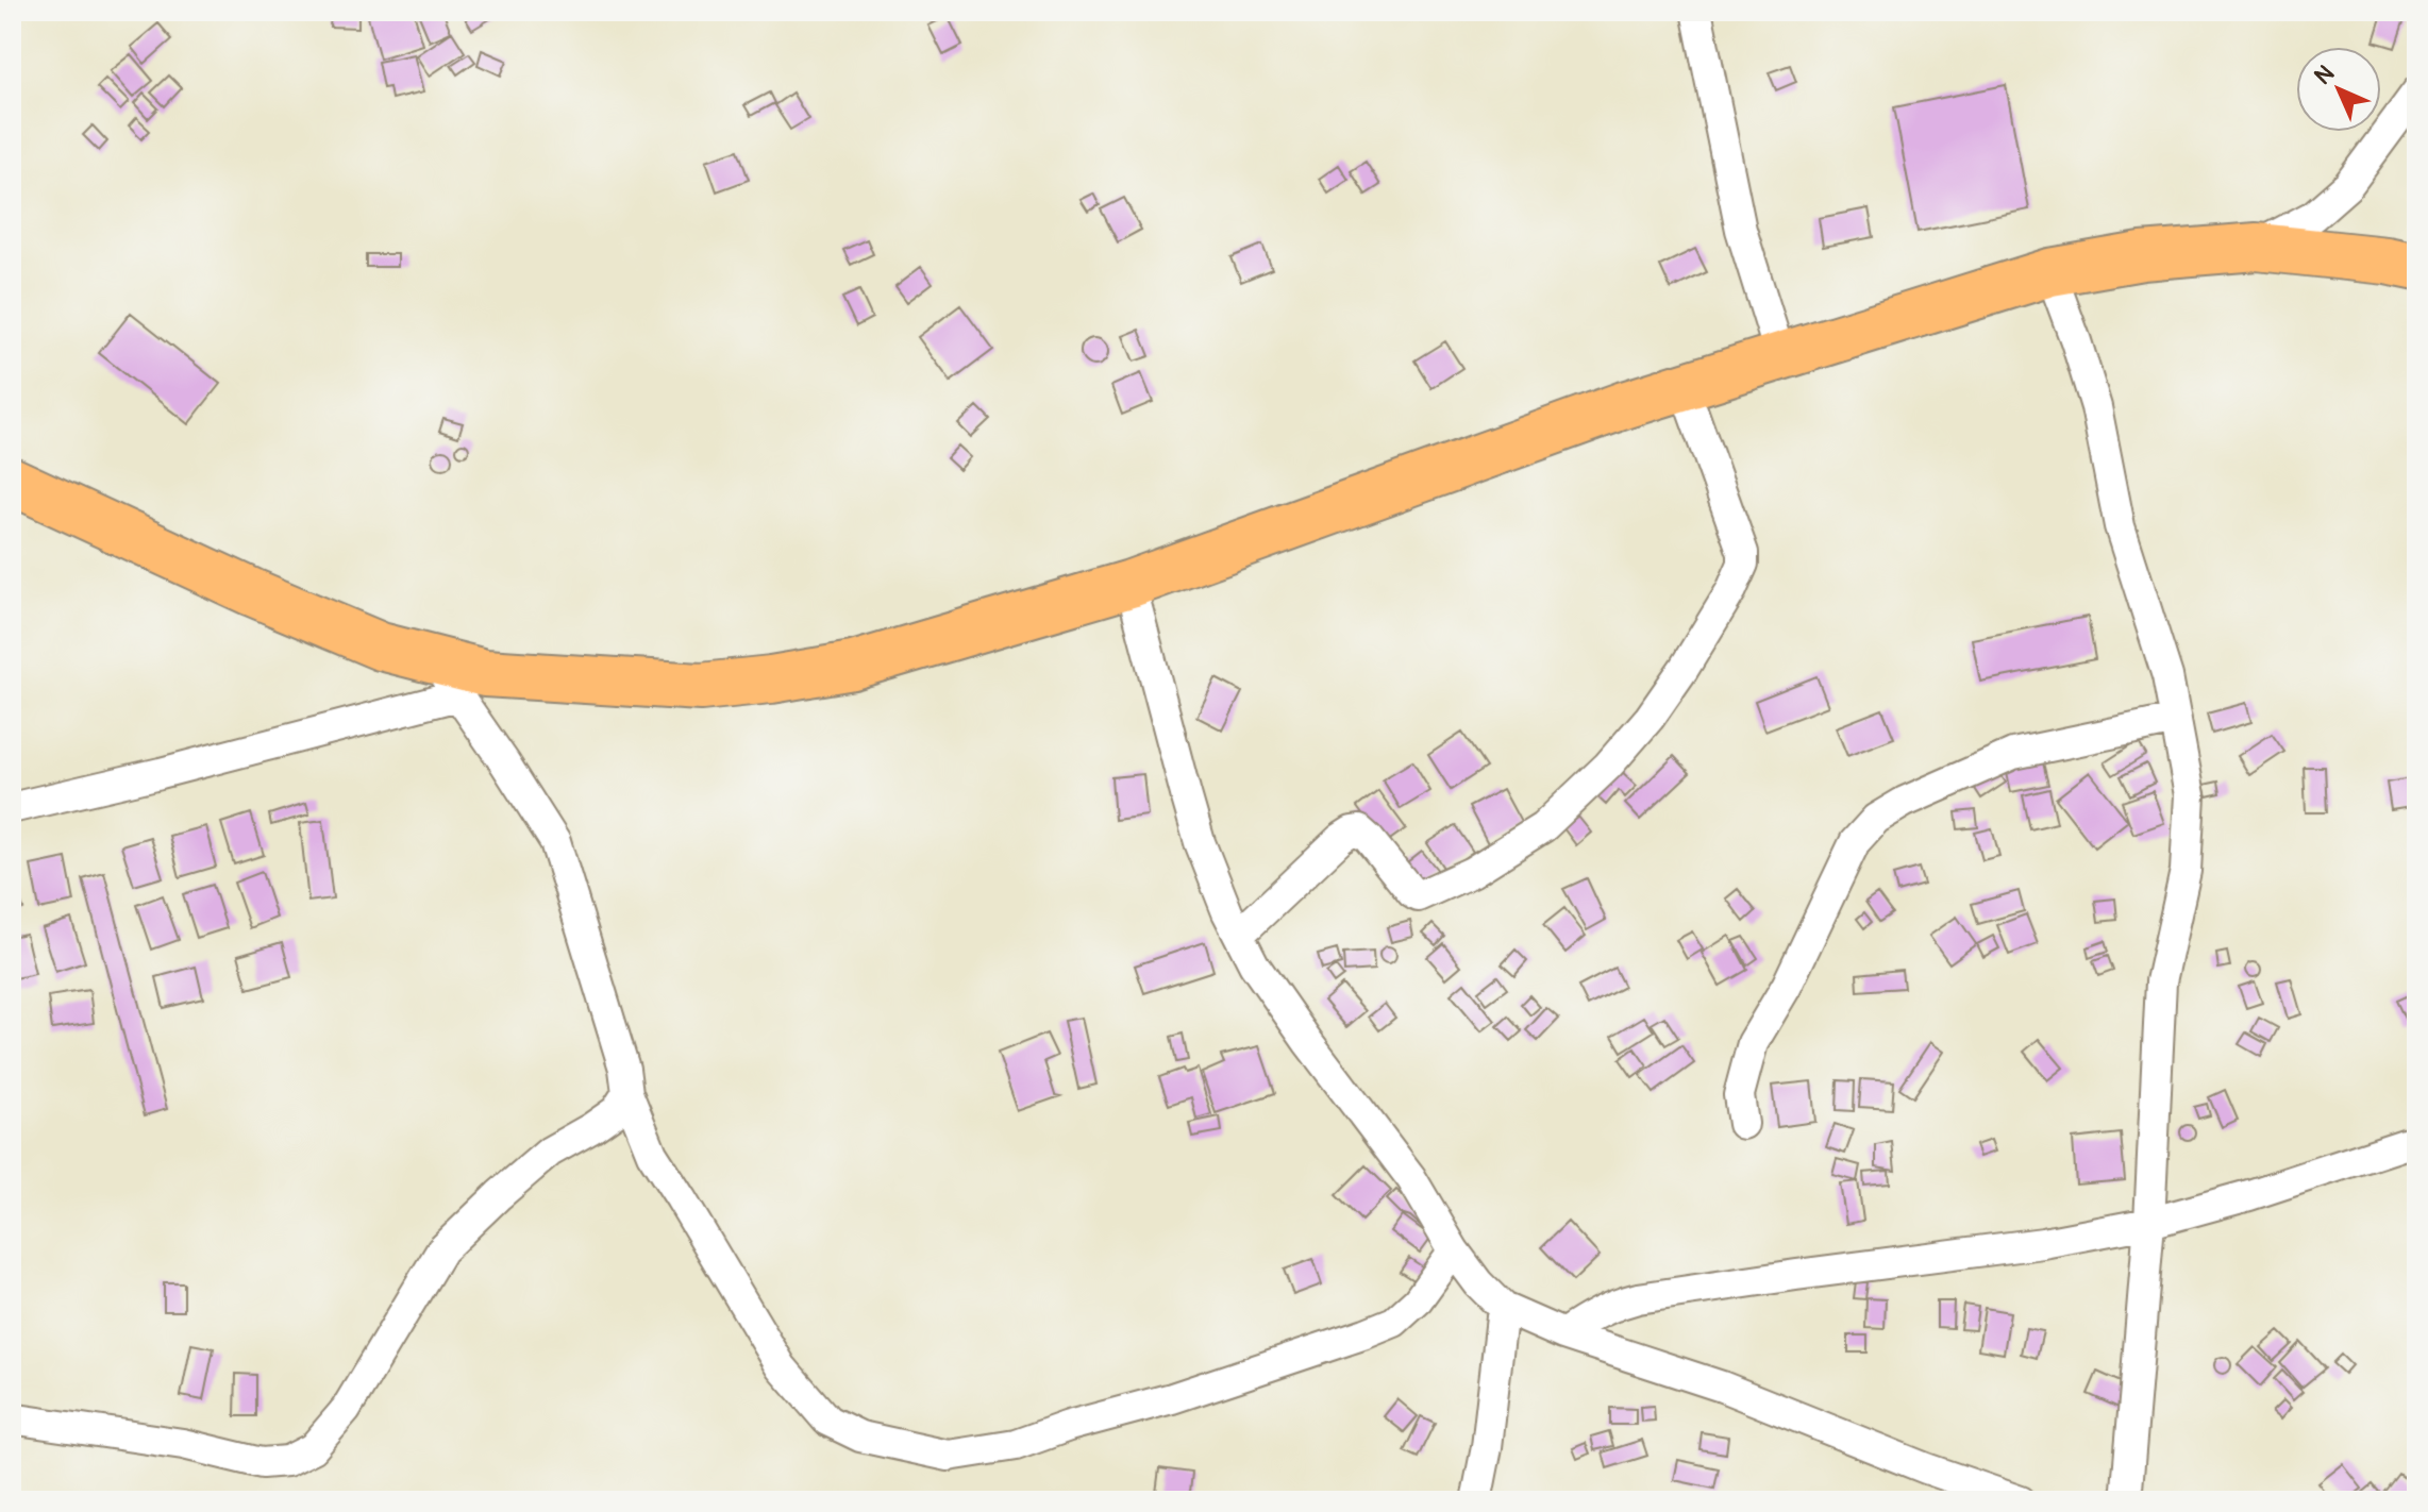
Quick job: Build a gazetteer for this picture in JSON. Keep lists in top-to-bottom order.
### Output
{
  "north": "top left"
}
